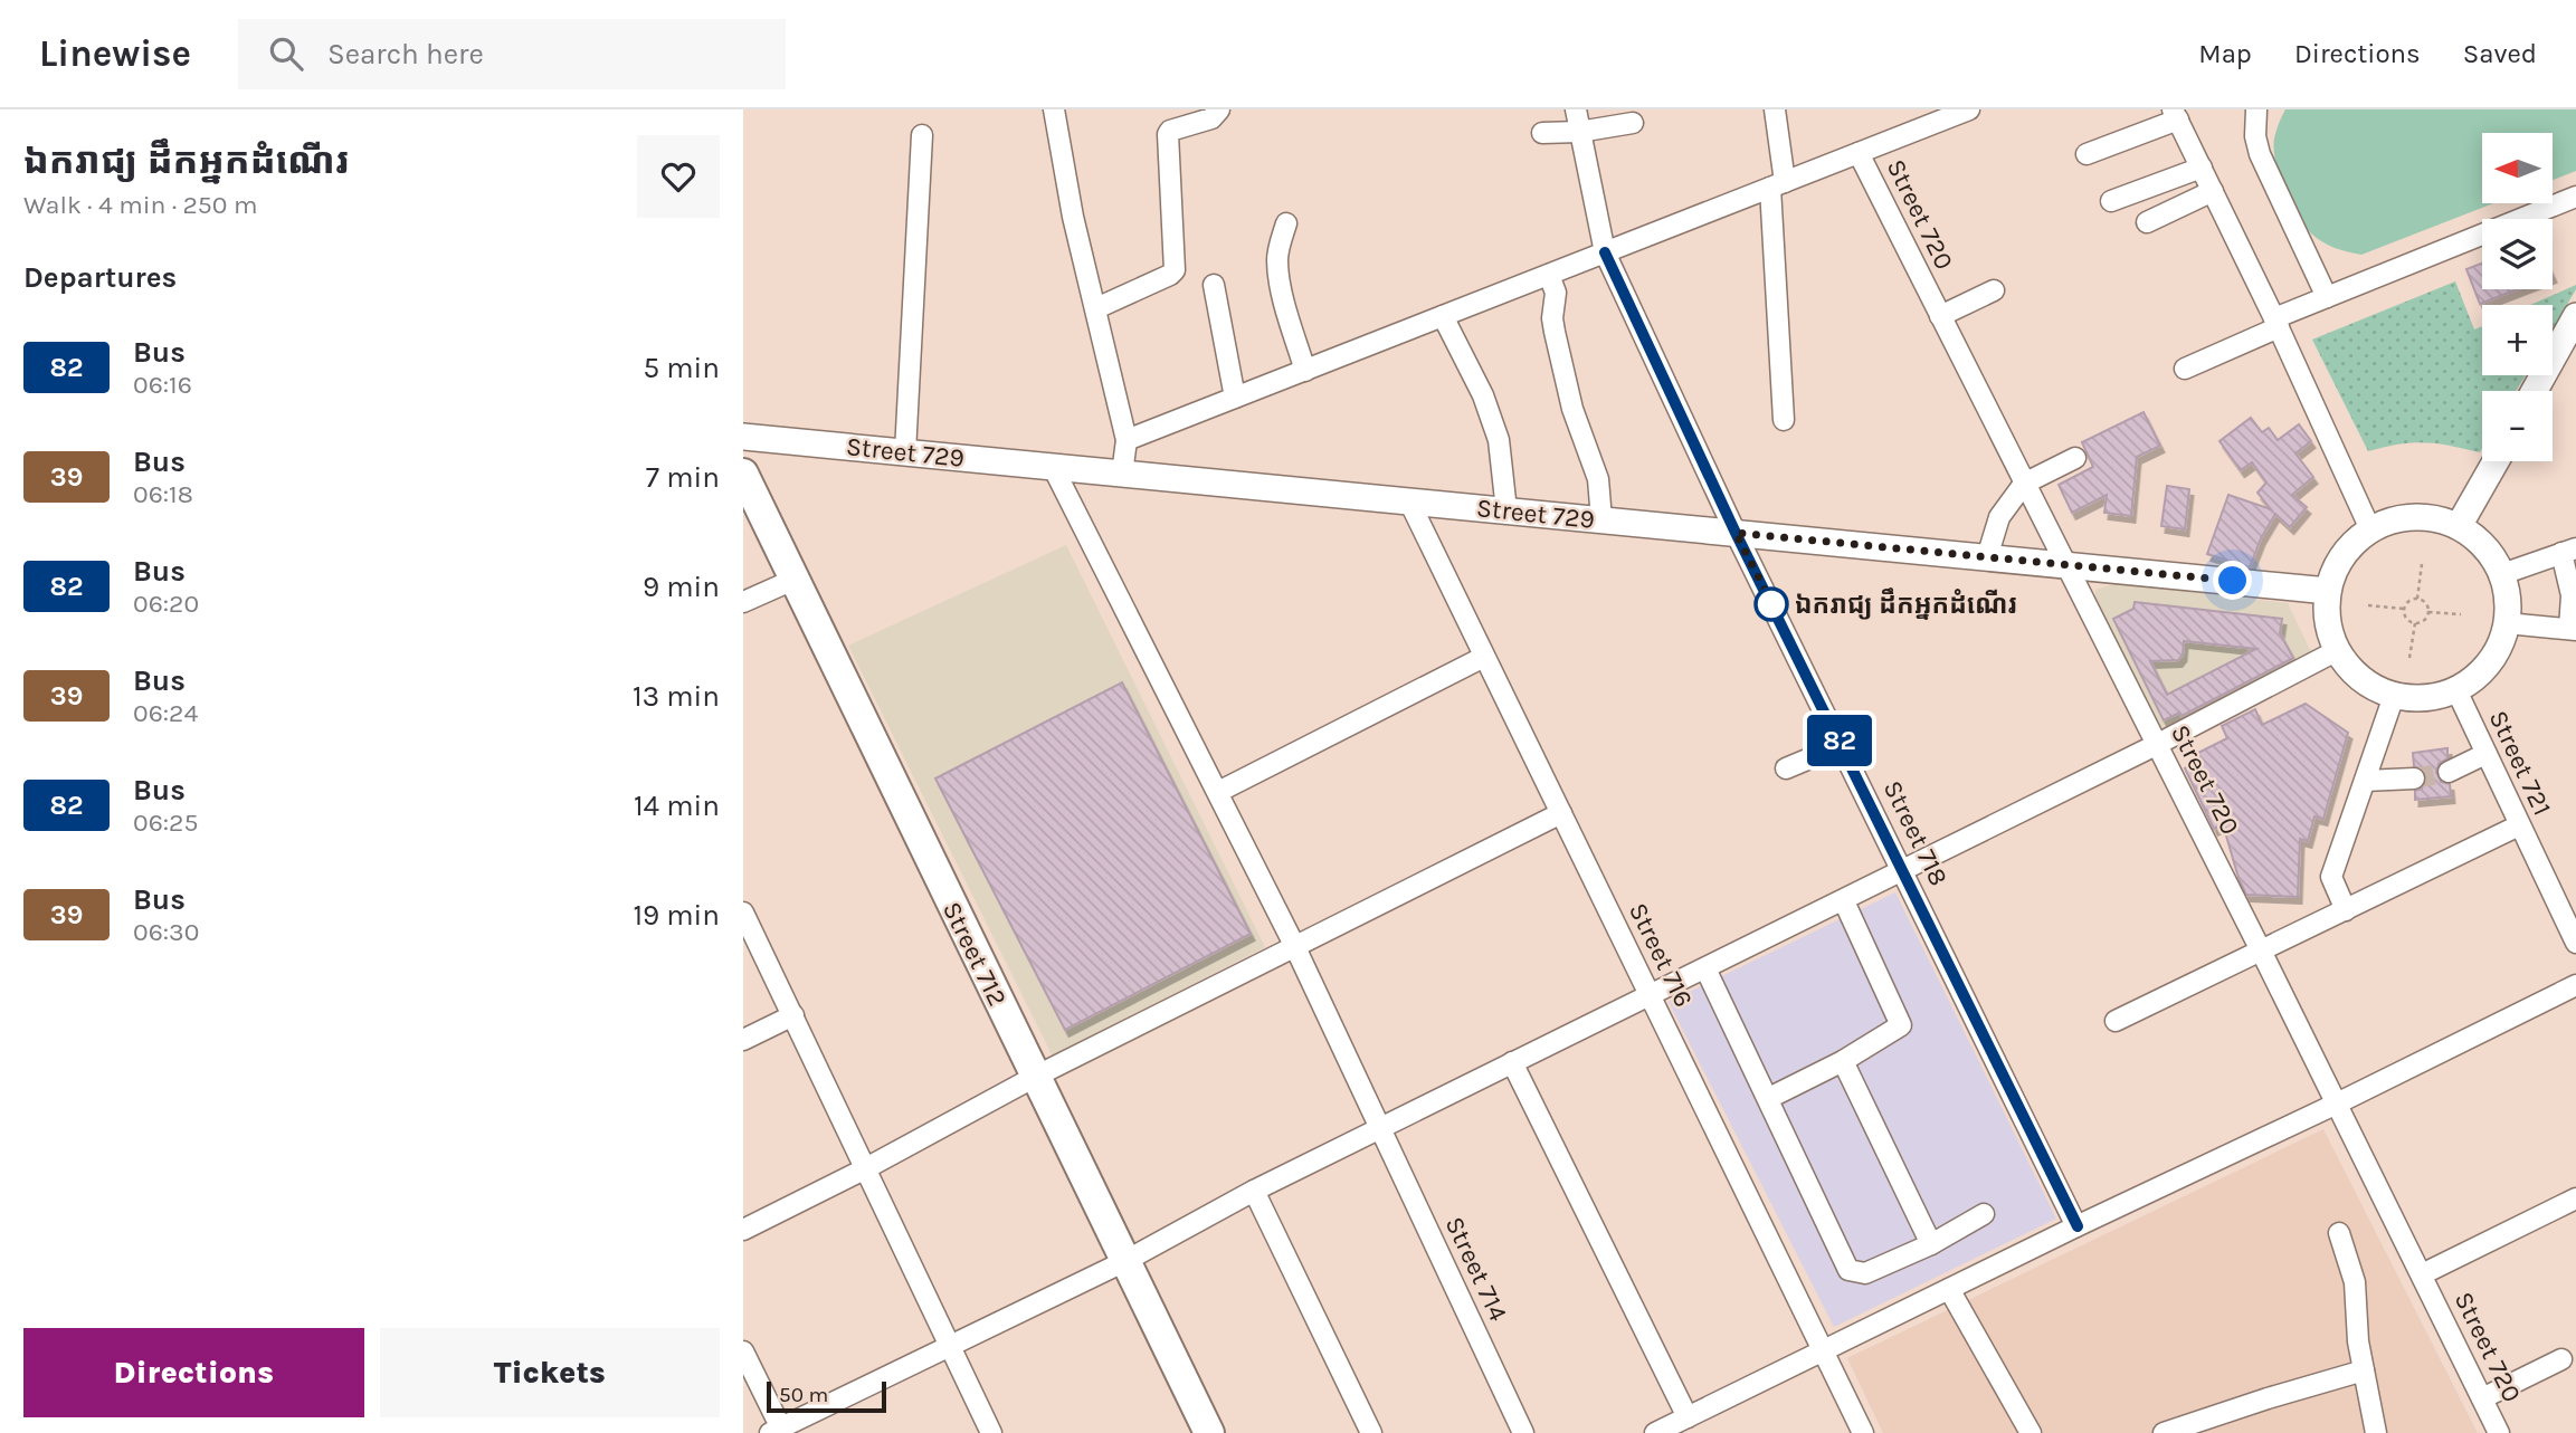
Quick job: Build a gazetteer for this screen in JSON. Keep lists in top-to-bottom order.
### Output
{
  "streets": {
    "highway": ["Street 712"],
    "main road": ["Street 729"],
    "street": [
      "Street 720",
      "Street 721",
      "Street 718",
      "Street 716",
      "Street 714"
    ]
  },
  "crossings": [
    ["Street 720", "Street 729"],
    ["Street 729", "Street 718"],
    ["Street 729", "Street 716"],
    ["Street 729", "Street 714"]
  ],
  "places": ["ឯករាជ្យ ដឹកអ្នកដំណើរ"],
  "lines": ["bus line 82"],
  "scale_bar": "50 m",
  "north": "left",
  "page": {
    "header": "Linewise",
    "search": "Search here",
    "nav": ["Map", "Directions", "Saved"],
    "heading": [
      ["ឯករាជ្យ ដឹកអ្នកដំណើរ", "Walk · 4 min · 250 m"],
      "Departures"
    ],
    "on_map": "82",
    "map_buttons": ["+", "−"],
    "list": [
      {
        "mark": "82",
        "name": "Bus",
        "note": "06:16",
        "value": "5 min"
      },
      {
        "mark": "39",
        "name": "Bus",
        "note": "06:18",
        "value": "7 min"
      },
      {
        "mark": "82",
        "name": "Bus",
        "note": "06:20",
        "value": "9 min"
      },
      {
        "mark": "39",
        "name": "Bus",
        "note": "06:24",
        "value": "13 min"
      },
      {
        "mark": "82",
        "name": "Bus",
        "note": "06:25",
        "value": "14 min"
      },
      {
        "mark": "39",
        "name": "Bus",
        "note": "06:30",
        "value": "19 min"
      }
    ],
    "buttons": ["Directions", "Tickets"],
    "scale": "50 m"
  }
}
